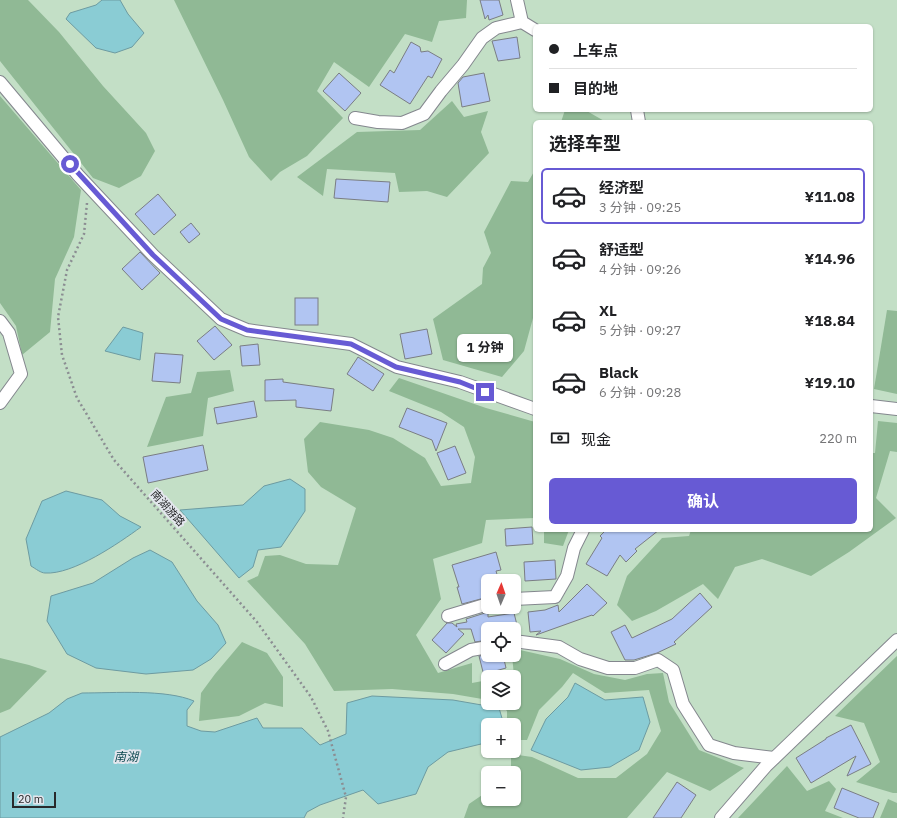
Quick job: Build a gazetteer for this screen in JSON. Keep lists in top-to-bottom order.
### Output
{
  "streets": {
    "path": ["南湖游路"]
  },
  "water": ["南湖"],
  "scale_bar": "20 m",
  "north": "top",
  "page": {
    "banner": ["上车点", "目的地"],
    "heading": "选择车型",
    "list": [
      {
        "name": "经济型",
        "note": "3 分钟 · 09:25",
        "value": "¥11.08"
      },
      {
        "name": "舒适型",
        "note": "4 分钟 · 09:26",
        "value": "¥14.96"
      },
      {
        "name": "XL",
        "note": "5 分钟 · 09:27",
        "value": "¥18.84"
      },
      {
        "name": "Black",
        "note": "6 分钟 · 09:28",
        "value": "¥19.10"
      }
    ],
    "bubble": "1 分钟",
    "pay": ["现金", "220 m"],
    "buttons": "确认",
    "map_buttons": ["+", "−"],
    "scale": "20 m"
  }
}
